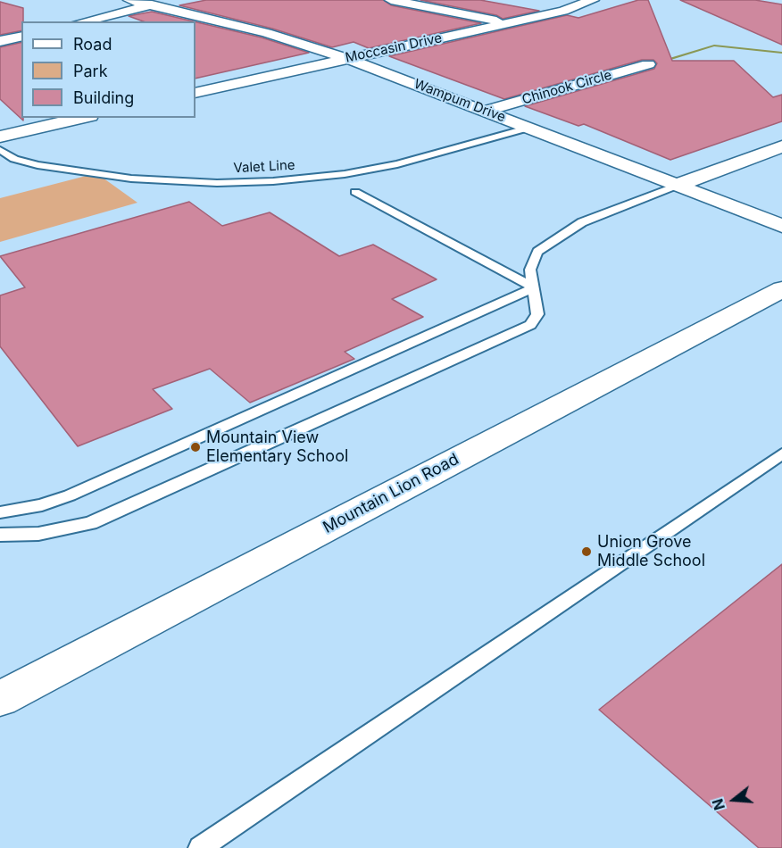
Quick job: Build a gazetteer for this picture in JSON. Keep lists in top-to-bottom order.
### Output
{
  "streets": {
    "street": [
      "Moccasin Drive",
      "Chinook Circle",
      "Wampum Drive",
      "Mountain Lion Road"
    ],
    "lane": ["Valet Line"]
  },
  "crossings": [
    ["Moccasin Drive", "Wampum Drive"],
    ["Chinook Circle", "Wampum Drive"],
    ["Wampum Drive", "Valet Line"]
  ],
  "places": ["Mountain View Elementary School", "Union Grove Middle School"],
  "legend": ["Road", "Park", "Building"],
  "north": "left"
}
